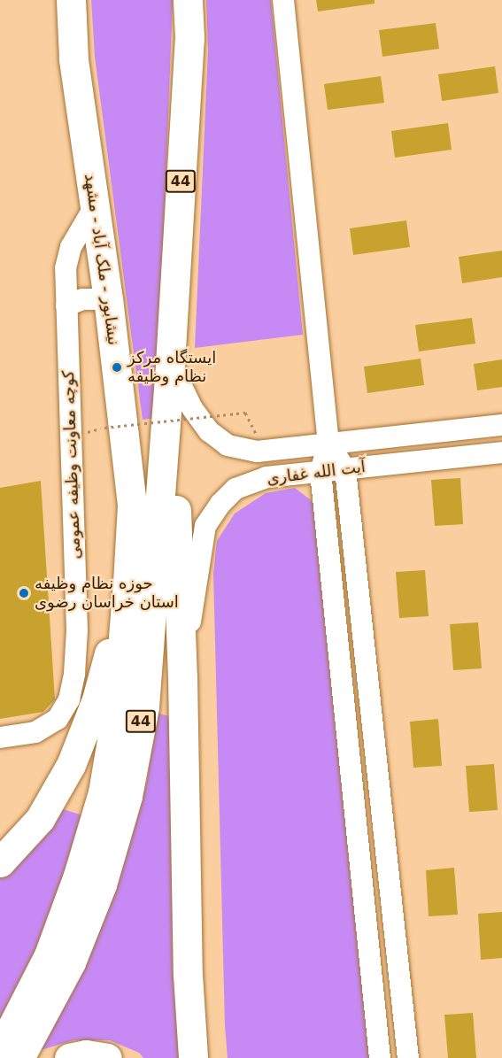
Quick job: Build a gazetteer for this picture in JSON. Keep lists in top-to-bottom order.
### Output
{
  "streets": {
    "highway": ["44", "نیشابور - ملک آباد - مشهد"],
    "street": ["کوچه معاونت وظیفه عمومی", "آیت الله غفاری"]
  },
  "crossings": [
    ["44", "نیشابور - ملک آباد - مشهد"],
    ["44", "آیت الله غفاری"],
    ["نیشابور - ملک آباد - مشهد", "کوچه معاونت وظیفه عمومی"]
  ],
  "places": ["ایستگاه مرکز نظام وظیفه", "حوزه نظام وظیفه استان خراسان رضوی"]
}
